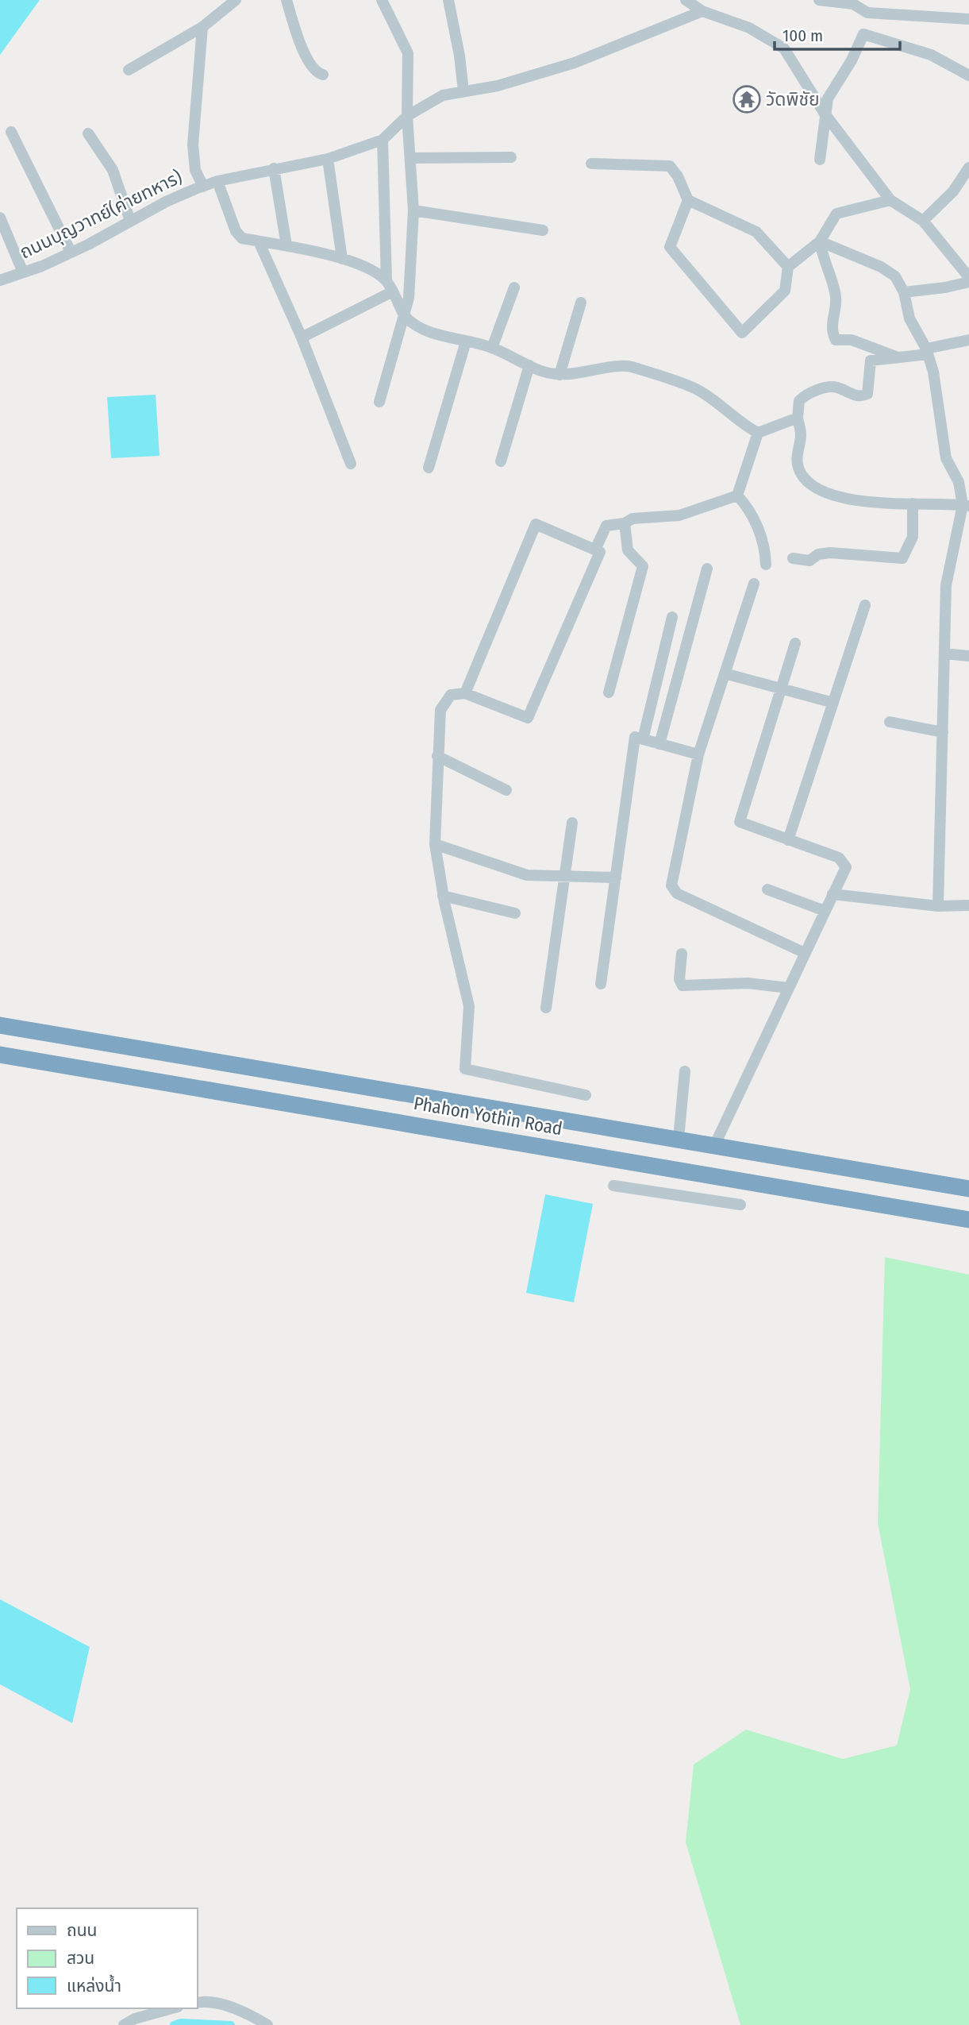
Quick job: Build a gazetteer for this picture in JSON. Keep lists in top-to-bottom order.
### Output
{
  "streets": {
    "highway": ["Phahon Yothin Road"],
    "street": ["ถนนบุญวาทย์(ค่ายทหาร)"]
  },
  "places": {
    "temple": ["วัดพิชัย"]
  },
  "legend": ["ถนน", "สวน", "แหล่งน้ำ"],
  "scale_bar": "100 m"
}
